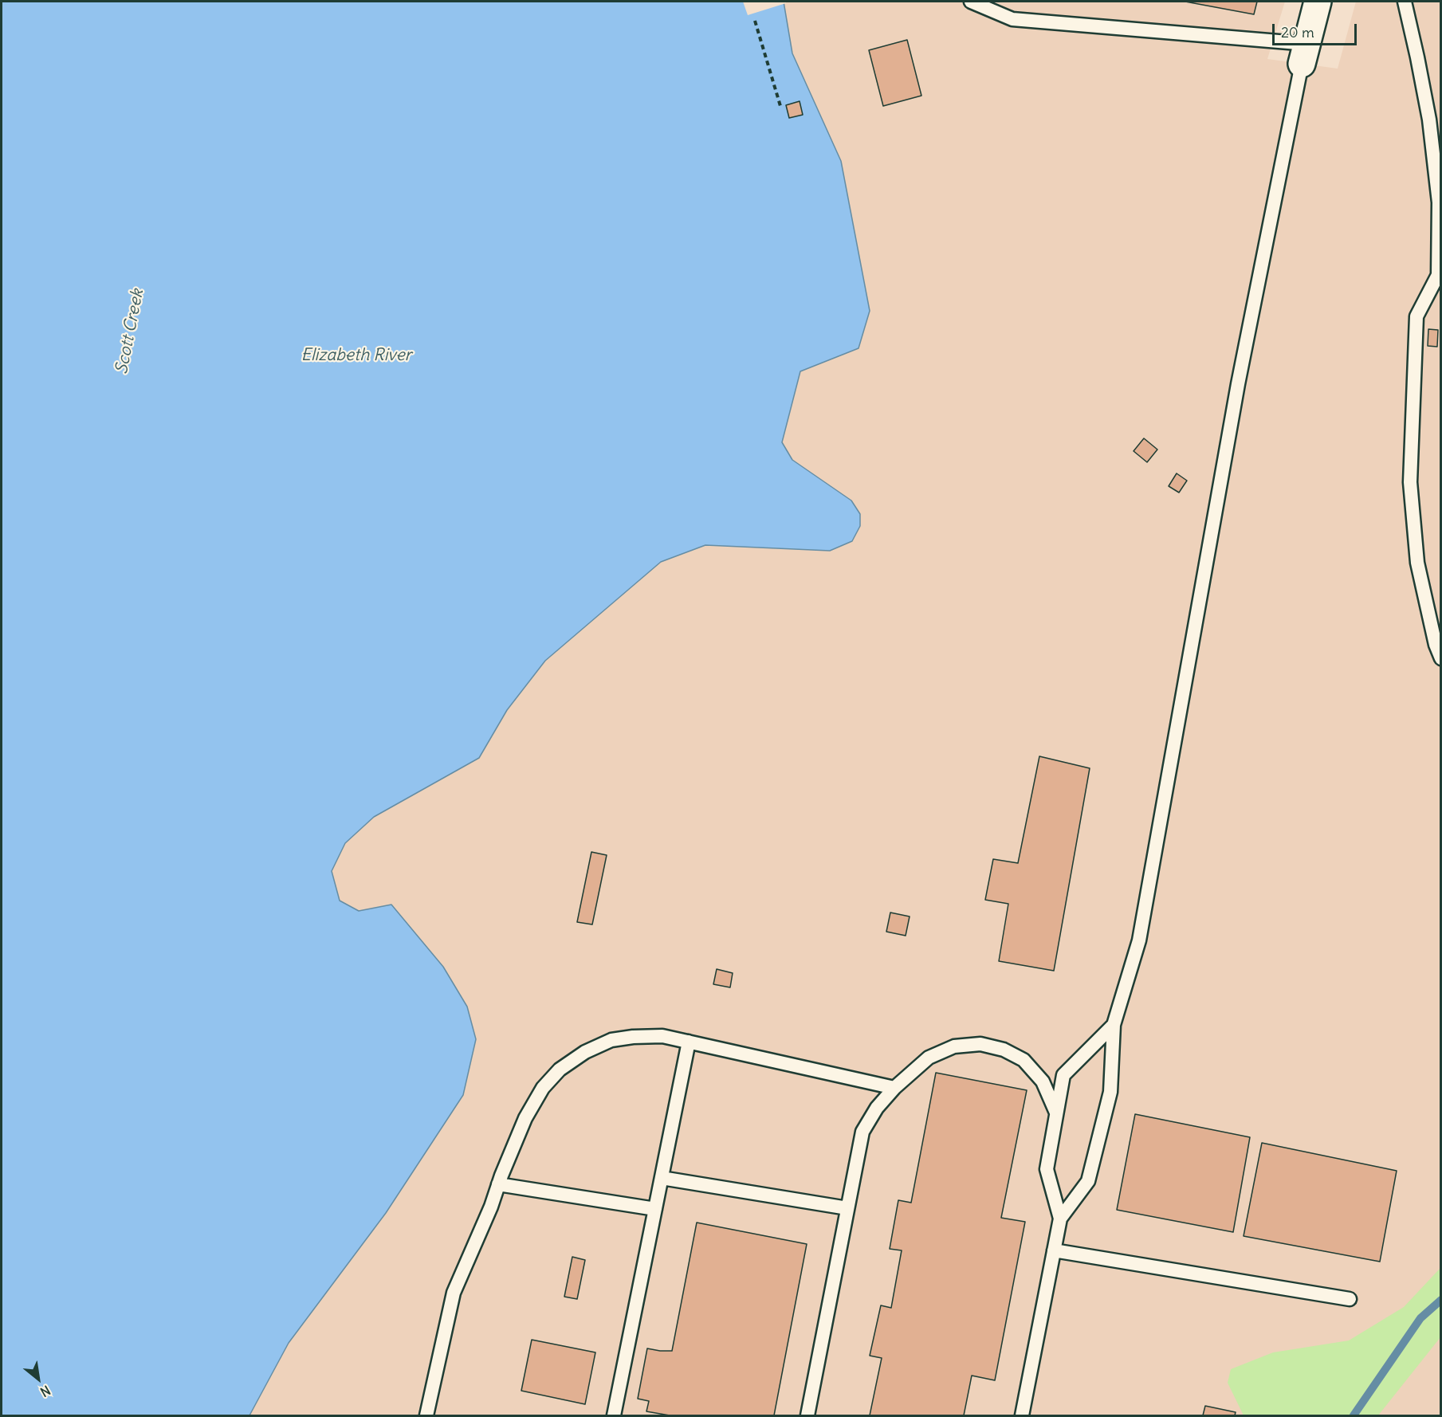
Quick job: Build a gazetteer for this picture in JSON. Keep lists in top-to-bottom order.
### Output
{
  "water": ["Scott Creek", "Elizabeth River"],
  "scale_bar": "20 m",
  "north": "bottom right"
}
